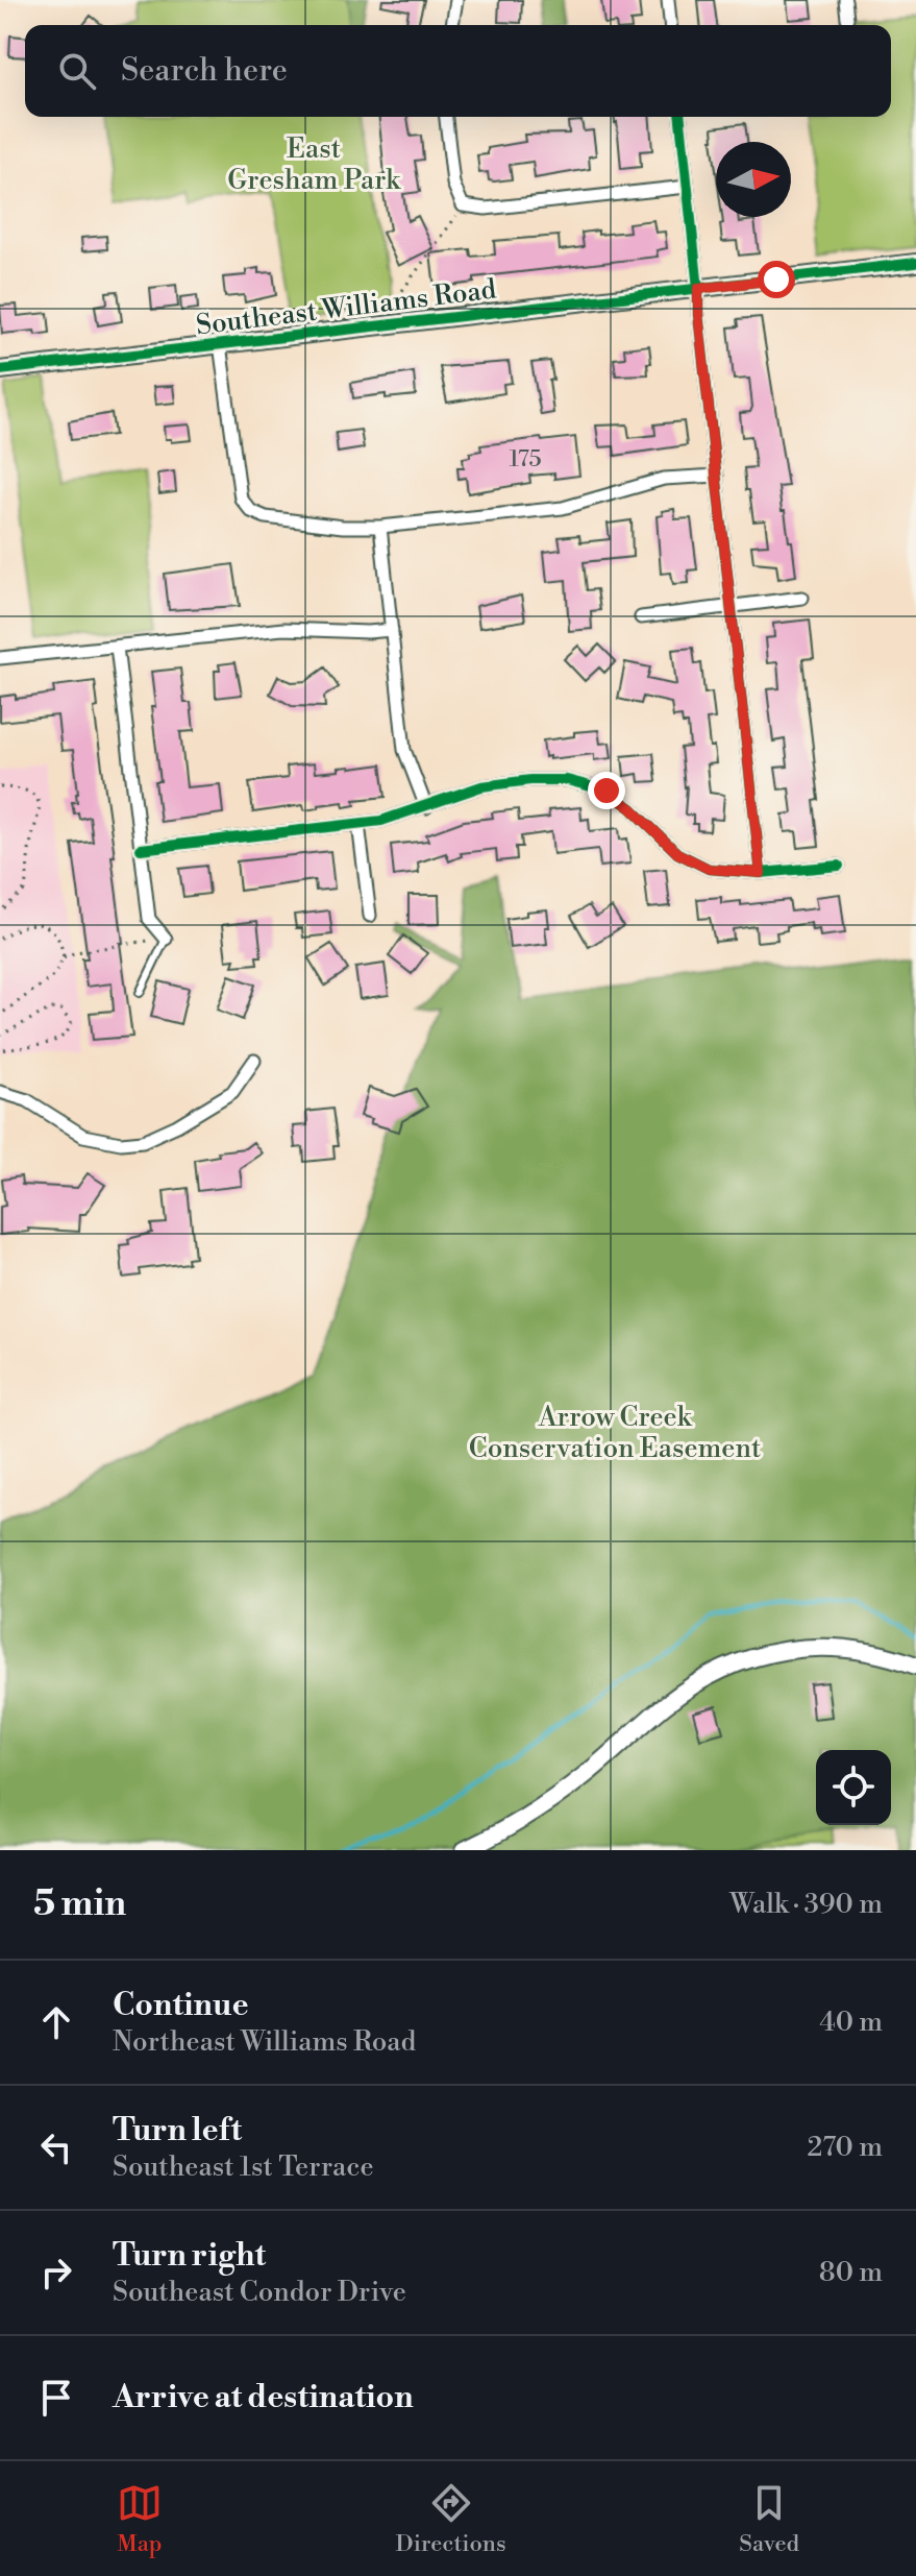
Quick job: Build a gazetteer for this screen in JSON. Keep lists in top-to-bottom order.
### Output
{
  "streets": {
    "street": ["Southeast Williams Road"]
  },
  "parks": ["East Gresham Park", "Arrow Creek Conservation Easement"],
  "house_numbers": ["175"],
  "north": "right",
  "page": {
    "search": "Search here",
    "heading": ["5 min", "Walk · 390 m"],
    "list": [
      ["Continue", "Northeast Williams Road", "40 m"],
      ["Turn left", "Southeast 1st Terrace", "270 m"],
      ["Turn right", "Southeast Condor Drive", "80 m"],
      "Arrive at destination"
    ],
    "nav": ["Map", "Directions", "Saved"]
  }
}
